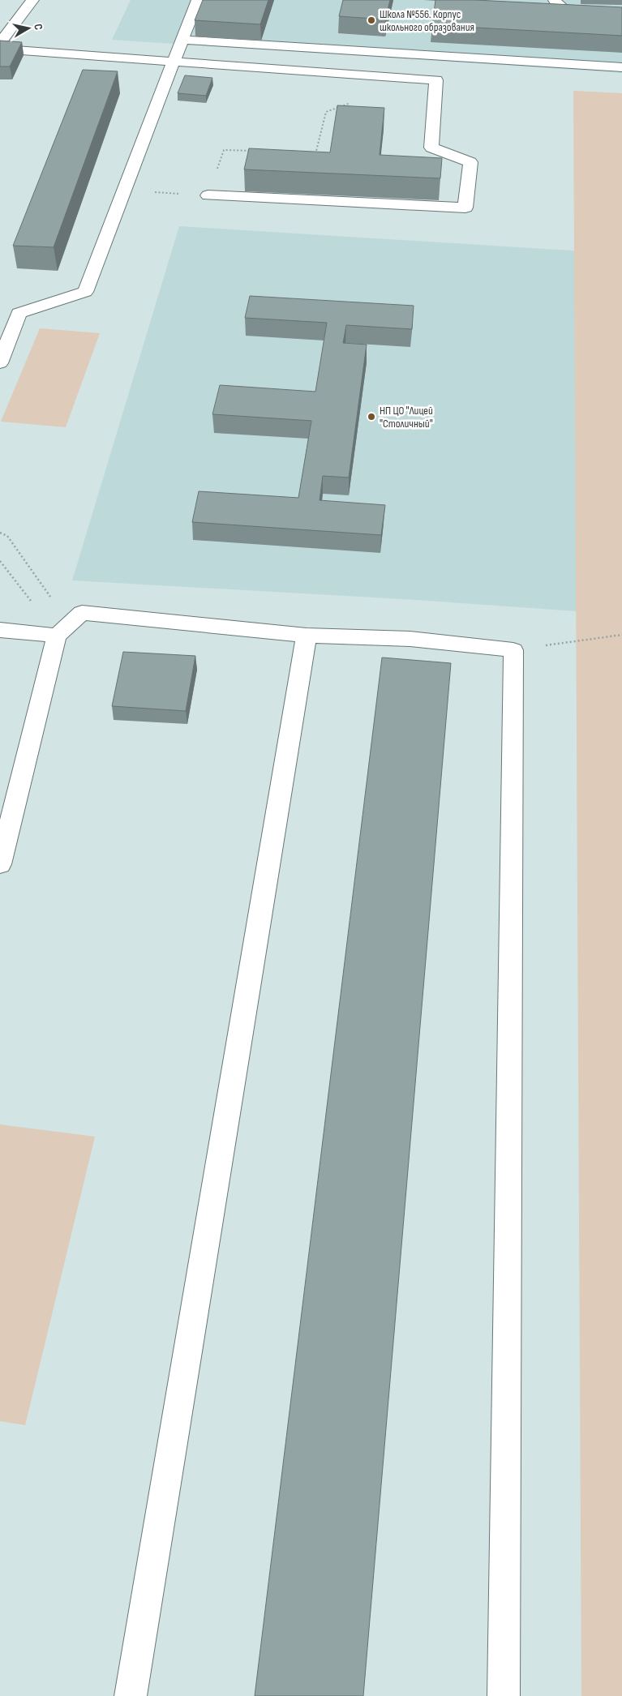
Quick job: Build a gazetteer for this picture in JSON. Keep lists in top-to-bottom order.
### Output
{
  "places": ["Школа №556. Корпус школьного образования", "НП ЦО \"Лицей \"Столичный\""],
  "north": "right"
}
